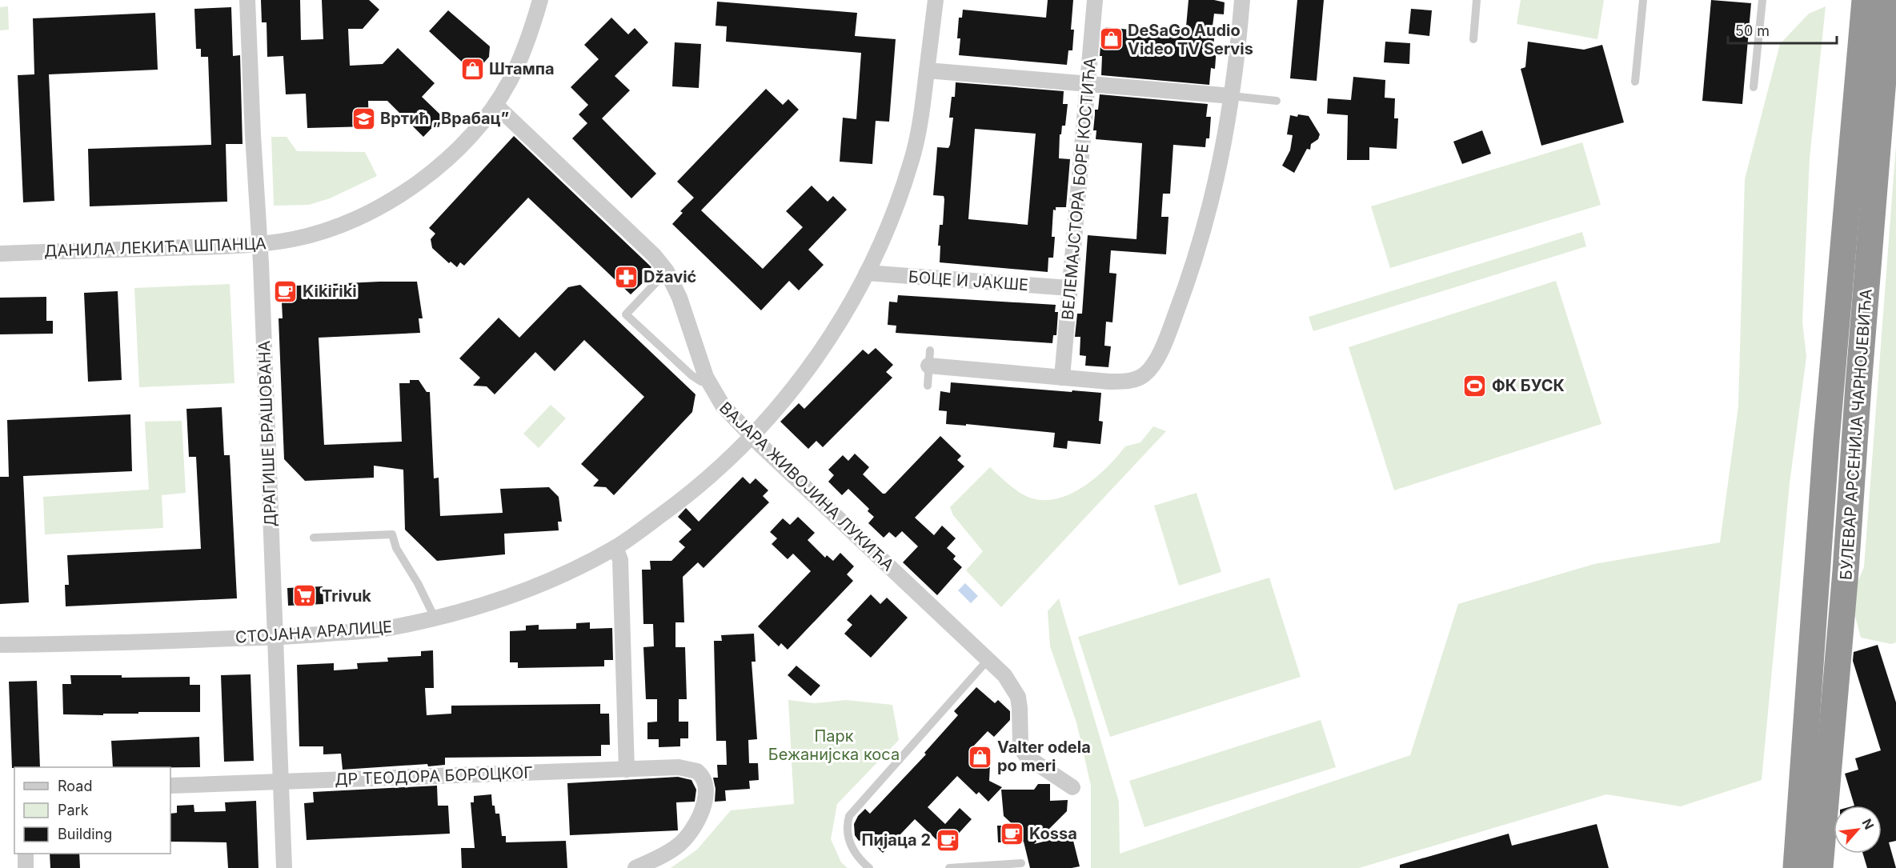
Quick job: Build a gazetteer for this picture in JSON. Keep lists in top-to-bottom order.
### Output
{
  "streets": {
    "highway": ["БУЛЕВАР АРСЕНИЈА ЧАРНОЈЕВИЋА"],
    "street": [
      "ВЕЛЕМАЈСТОРА БОРЕ КОСТИЋА",
      "ДАНИЛА ЛЕКИЋА ШПАНЦА",
      "БОЦЕ И ЈАКШЕ",
      "ДРАГИШЕ БРАШОВАНА",
      "ВАЈАРА ЖИВОЈИНА ЛУКИЋА",
      "СТОЈАНА АРАЛИЦЕ",
      "ДР ТЕОДОРА БОРОЦКОГ"
    ]
  },
  "crossings": [
    ["ВЕЛЕМАЈСТОРА БОРЕ КОСТИЋА", "БОЦЕ И ЈАКШЕ"],
    ["ДАНИЛА ЛЕКИЋА ШПАНЦА", "ДРАГИШЕ БРАШОВАНА"],
    ["ДАНИЛА ЛЕКИЋА ШПАНЦА", "ВАЈАРА ЖИВОЈИНА ЛУКИЋА"],
    ["БОЦЕ И ЈАКШЕ", "СТОЈАНА АРАЛИЦЕ"],
    ["ДРАГИШЕ БРАШОВАНА", "СТОЈАНА АРАЛИЦЕ"],
    ["ДРАГИШЕ БРАШОВАНА", "ДР ТЕОДОРА БОРОЦКОГ"],
    ["ВАЈАРА ЖИВОЈИНА ЛУКИЋА", "СТОЈАНА АРАЛИЦЕ"]
  ],
  "parks": ["Парк Бежанијска коса"],
  "places": {
    "shop": ["DeSaGo Audio Video TV Servis", "Штампа", "Valter odela po meri"],
    "school or university": ["Вртић „Врабац”"],
    "pharmacy": ["Džavić"],
    "cafe": ["Kikiriki", "Kossa", "Пијаца 2"],
    "sports": ["ФК БУСК"],
    "supermarket": ["Trivuk"]
  },
  "legend": ["Road", "Park", "Building"],
  "scale_bar": "50 m",
  "north": "top right"
}
